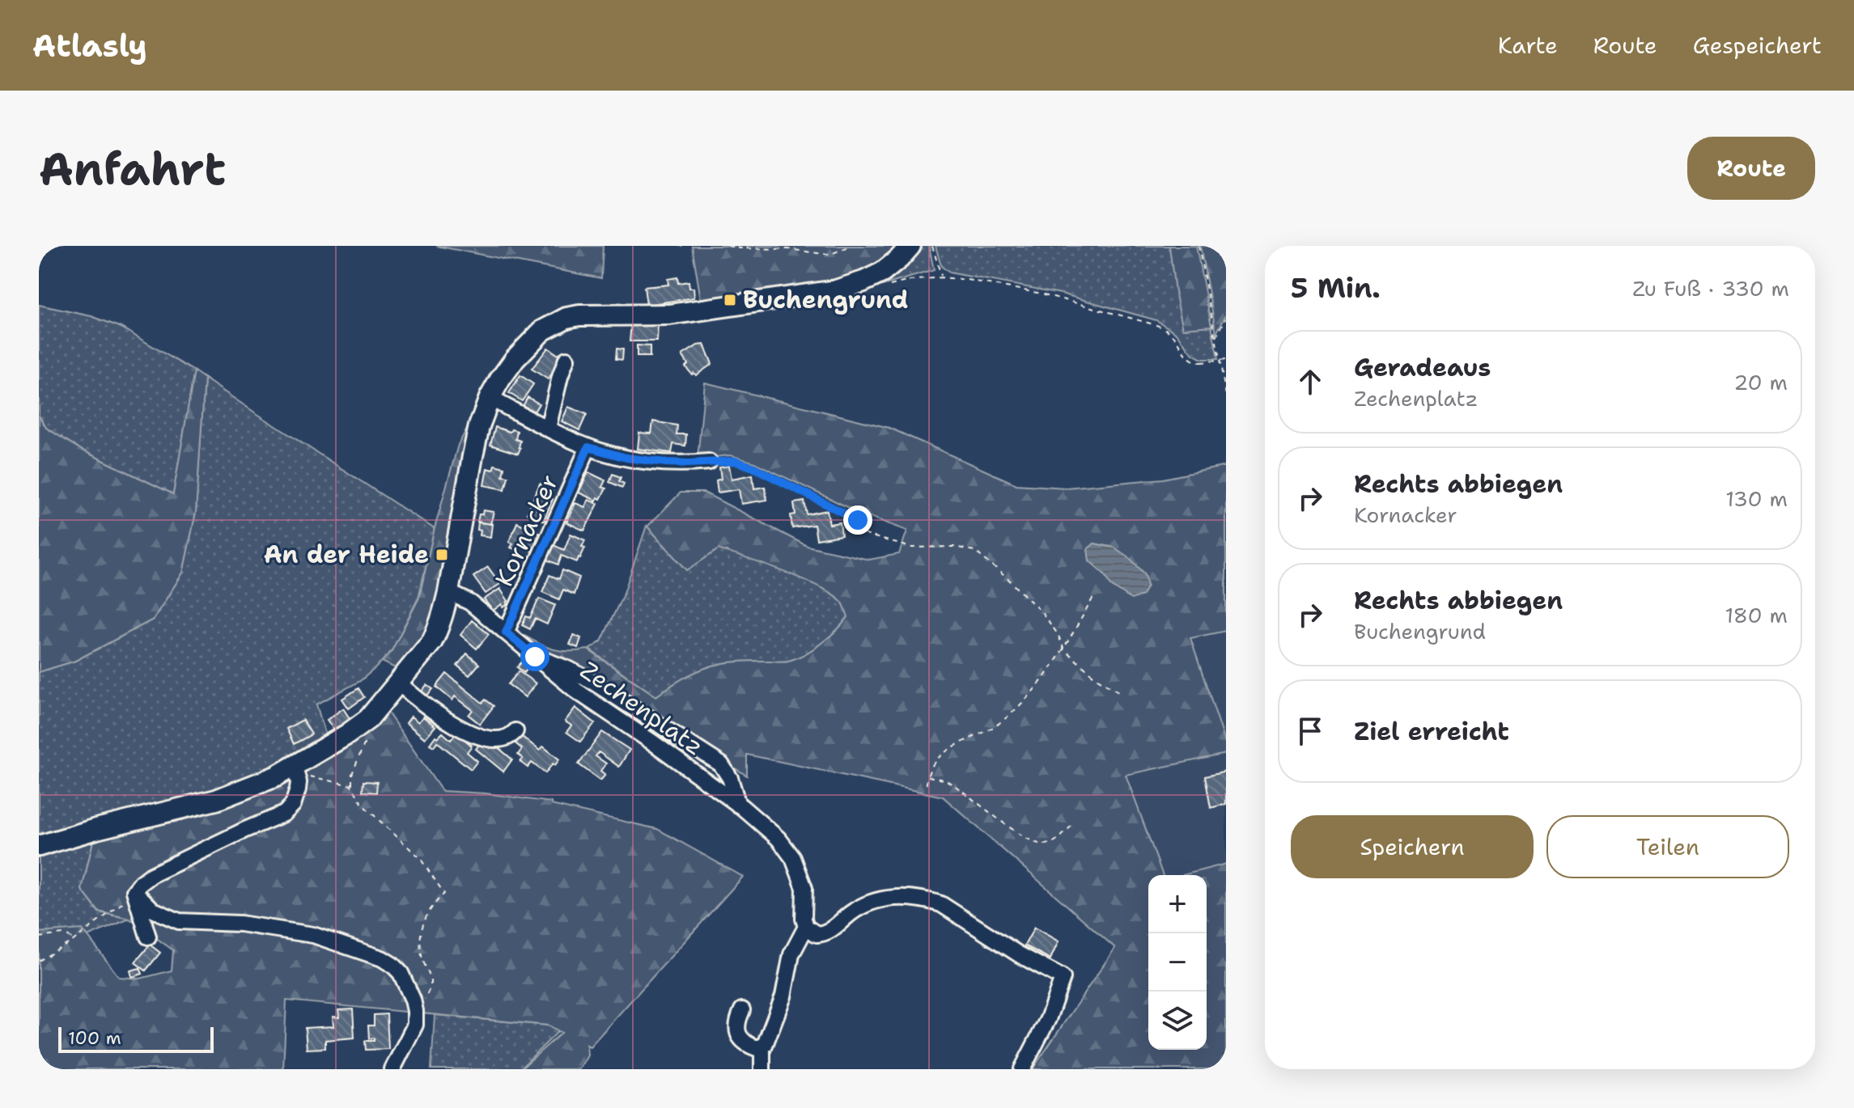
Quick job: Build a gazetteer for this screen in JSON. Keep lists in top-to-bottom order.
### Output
{
  "streets": {
    "street": ["Kornacker", "Zechenplatz"]
  },
  "crossings": [
    ["Kornacker", "Zechenplatz"]
  ],
  "places": {
    "transit": ["Buchengrund", "An der Heide"]
  },
  "scale_bar": "100 m",
  "page": {
    "header": "Atlasly",
    "nav": ["Karte", "Route", "Gespeichert"],
    "buttons": [
      "Route",
      ["Speichern", "Teilen"]
    ],
    "title": "Anfahrt",
    "heading": ["5 Min.", "Zu Fuß · 330 m"],
    "list": [
      ["Geradeaus", "Zechenplatz", "20 m"],
      ["Rechts abbiegen", "Kornacker", "130 m"],
      ["Rechts abbiegen", "Buchengrund", "180 m"],
      "Ziel erreicht"
    ],
    "map_buttons": ["+", "−"],
    "scale": "100 m"
  }
}
